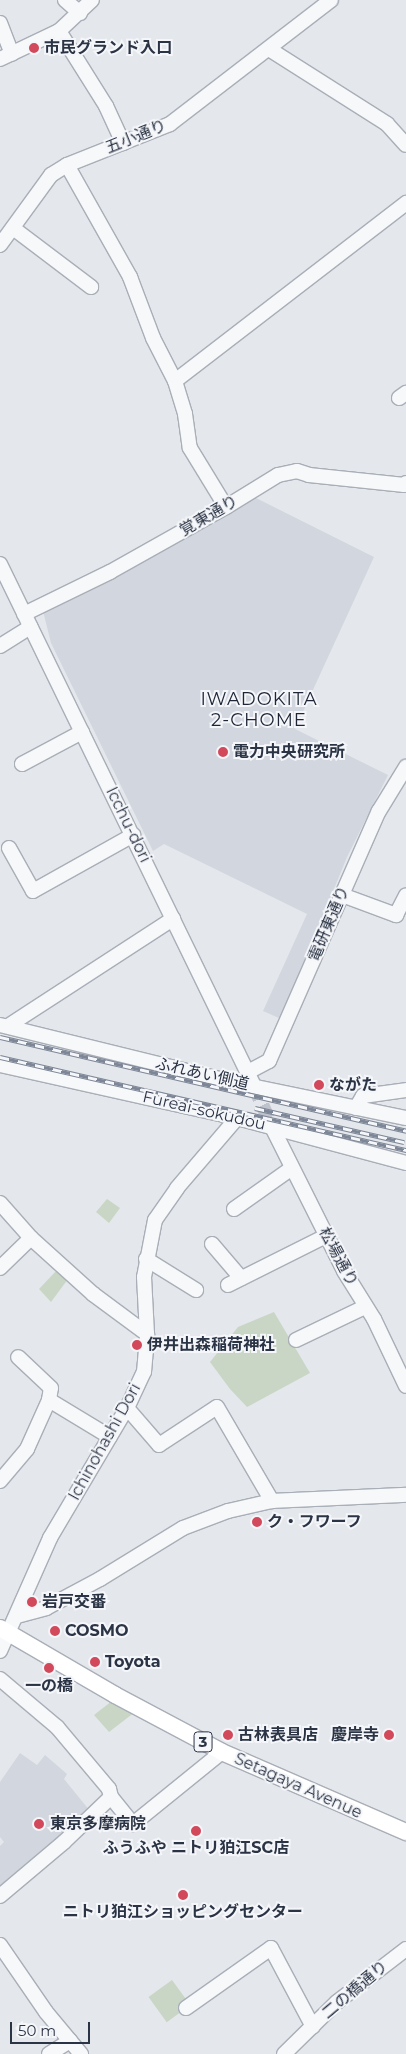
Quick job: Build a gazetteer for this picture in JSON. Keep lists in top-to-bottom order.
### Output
{
  "streets": {
    "main road": ["3", "Setagaya Avenue"],
    "street": [
      "五小通り",
      "覚東通り",
      "Icchu-dori",
      "電研東通り",
      "ふれあい側道",
      "Fureai-sokudou",
      "松場通り",
      "Ichinohashi Dori",
      "二の橋通り"
    ]
  },
  "crossings": [
    ["覚東通り", "Icchu-dori"],
    ["Icchu-dori", "電研東通り"],
    ["Icchu-dori", "ふれあい側道"],
    ["Fureai-sokudou", "松場通り"],
    ["Fureai-sokudou", "Ichinohashi Dori"],
    ["Ichinohashi Dori", "Setagaya Avenue"]
  ],
  "districts": ["IWADOKITA 2-CHOME"],
  "places": [
    "市民グランド入口",
    "電力中央研究所",
    "ながた",
    "伊井出森稲荷神社",
    "ク・フワーフ",
    "岩戸交番",
    "COSMO",
    "Toyota",
    "一の橋",
    "古林表具店",
    "慶岸寺",
    "東京多摩病院",
    "ふうふや ニトリ狛江SC店",
    "ニトリ狛江ショッピングセンター"
  ],
  "scale_bar": "50 m"
}
